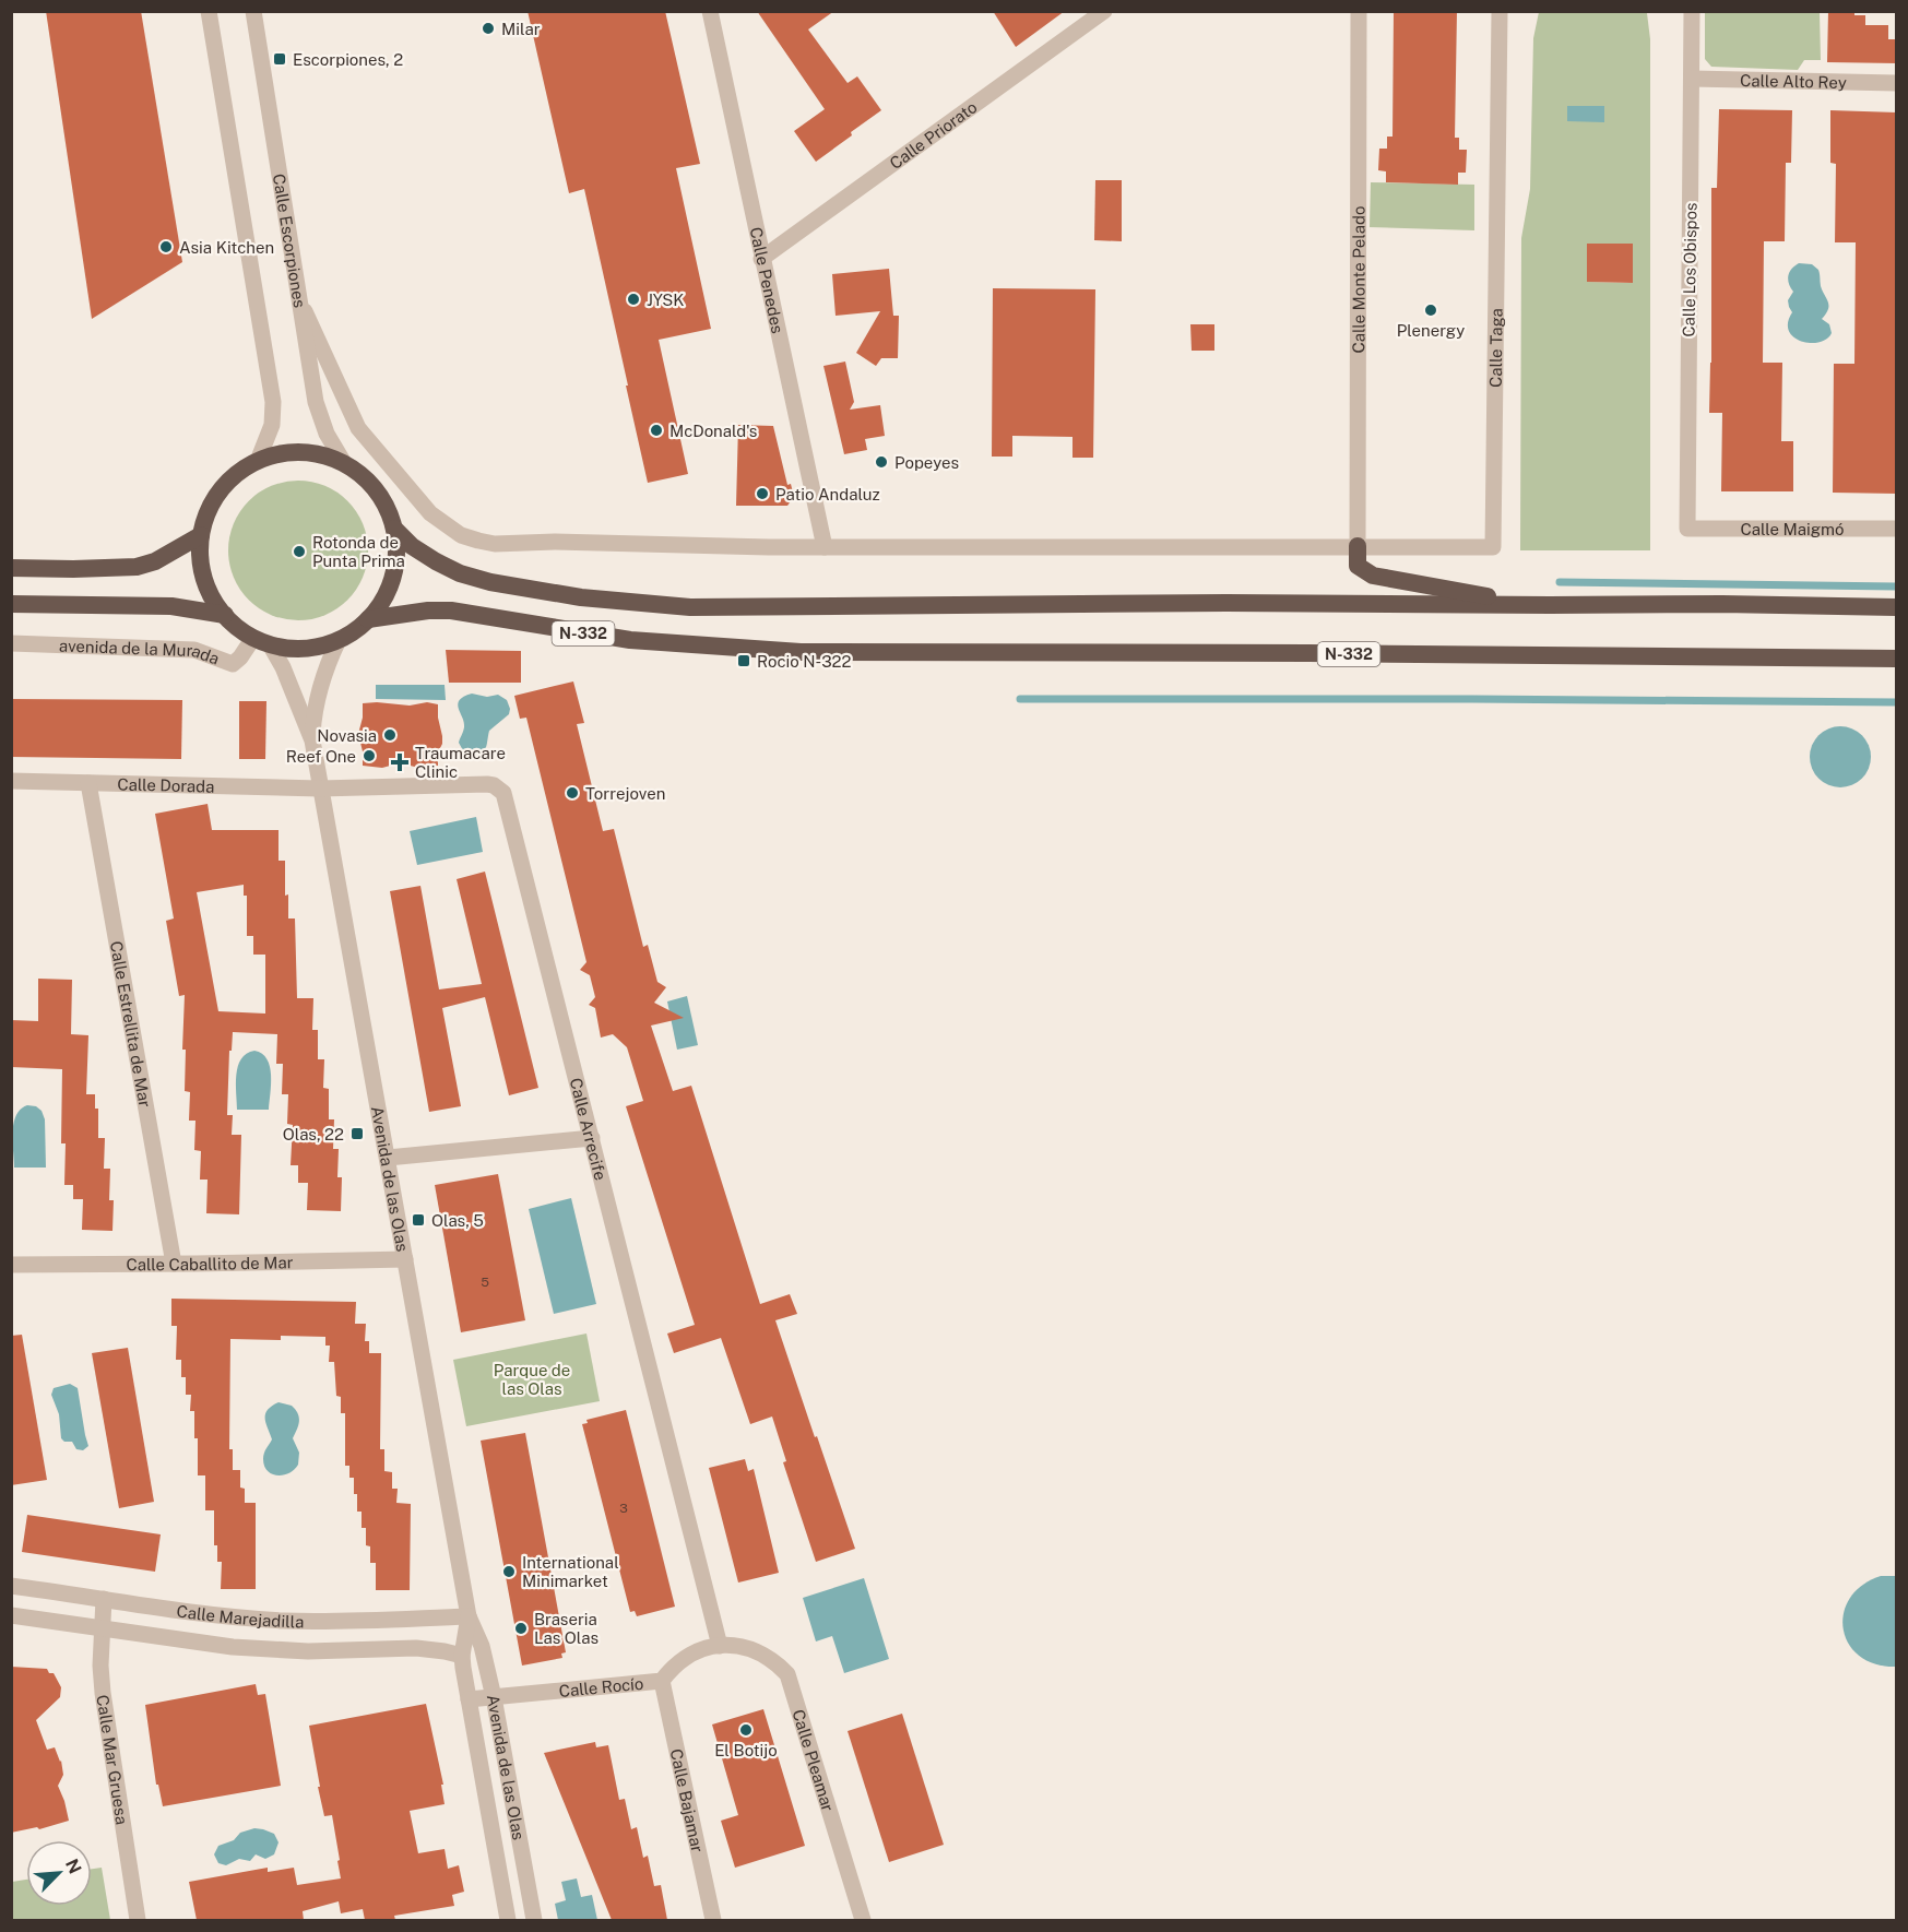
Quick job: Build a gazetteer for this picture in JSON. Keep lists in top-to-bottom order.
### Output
{
  "streets": {
    "highway": ["N-332"],
    "street": [
      "Calle Alto Rey",
      "Calle Priorato",
      "Calle Escorpiones",
      "Calle Los Obispos",
      "Calle Monte Pelado",
      "Calle Penedes",
      "Calle Taga",
      "Calle Maigmó",
      "avenida de la Murada",
      "Calle Dorada",
      "Calle Estrellita de Mar",
      "Calle Arrecife",
      "Avenida de las Olas",
      "Calle Caballito de Mar",
      "Calle Marejadilla",
      "Calle Rocío",
      "Calle Mar Gruesa",
      "Calle Pleamar",
      "Calle Bajamar"
    ]
  },
  "crossings": [
    ["Calle Alto Rey", "Calle Los Obispos"],
    ["Calle Priorato", "Calle Penedes"],
    ["Calle Escorpiones", "N-332"],
    ["Calle Escorpiones", "avenida de la Murada"],
    ["Calle Escorpiones", "Avenida de las Olas"],
    ["Calle Los Obispos", "Calle Maigmó"],
    ["Calle Monte Pelado", "Calle Taga"],
    ["N-332", "avenida de la Murada"],
    ["N-332", "Avenida de las Olas"],
    ["avenida de la Murada", "Avenida de las Olas"],
    ["Calle Dorada", "Calle Estrellita de Mar"],
    ["Calle Dorada", "Calle Arrecife"],
    ["Calle Dorada", "Avenida de las Olas"],
    ["Calle Estrellita de Mar", "Calle Caballito de Mar"],
    ["Calle Arrecife", "Avenida de las Olas"],
    ["Calle Arrecife", "Calle Rocío"],
    ["Calle Arrecife", "Calle Pleamar"],
    ["Avenida de las Olas", "Calle Caballito de Mar"],
    ["Avenida de las Olas", "Calle Marejadilla"],
    ["Avenida de las Olas", "Calle Rocío"],
    ["Calle Marejadilla", "Calle Mar Gruesa"],
    ["Calle Rocío", "Calle Pleamar"],
    ["Calle Rocío", "Calle Bajamar"]
  ],
  "parks": ["Parque de las Olas"],
  "places": {
    "other": [
      "Milar",
      "Asia Kitchen",
      "JYSK",
      "Plenergy",
      "McDonald's",
      "Popeyes",
      "Patio Andaluz",
      "Rotonda de Punta Prima",
      "Novasia",
      "Reef One",
      "Torrejoven",
      "International Minimarket",
      "Braseria Las Olas",
      "El Botijo"
    ],
    "transit": [
      "Escorpiones, 2",
      "Rocio N-322",
      "Olas, 22",
      "Olas, 5"
    ],
    "health": ["Traumacare Clinic"]
  },
  "house_numbers": ["5", "3"],
  "north": "top right"
}
